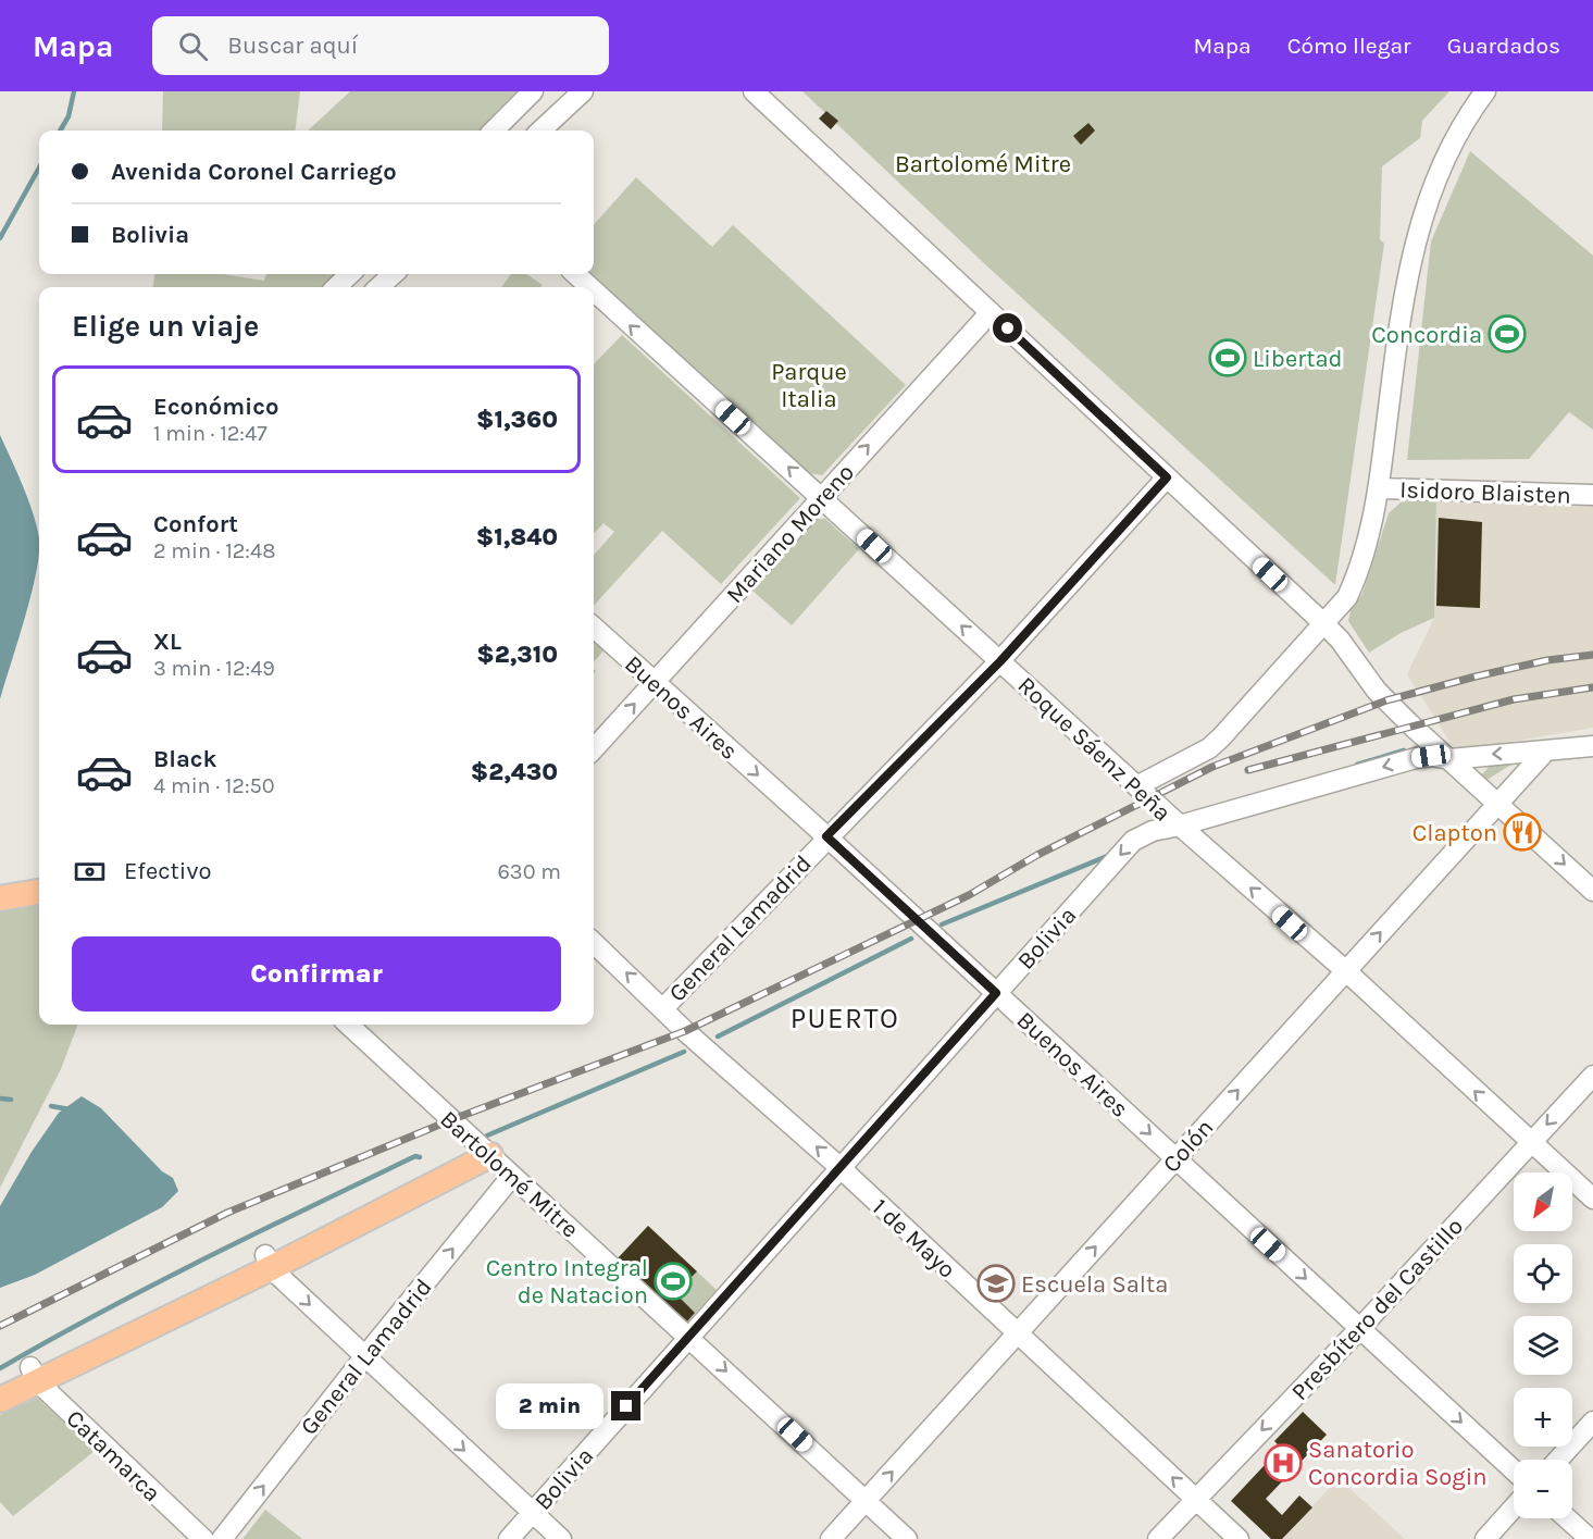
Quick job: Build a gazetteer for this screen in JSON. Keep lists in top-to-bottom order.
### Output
{
  "streets": {
    "street": [
      "Isidoro Blaisten",
      "Mariano Moreno",
      "Buenos Aires",
      "Roque Sáenz Peña",
      "General Lamadrid",
      "Bolivia",
      "Colón",
      "Bartolomé Mitre",
      "1 de Mayo",
      "Presbítero del Castillo",
      "Catamarca"
    ]
  },
  "crossings": [
    ["Mariano Moreno", "Buenos Aires"],
    ["Mariano Moreno", "Roque Sáenz Peña"],
    ["Buenos Aires", "General Lamadrid"],
    ["Buenos Aires", "Bolivia"],
    ["Buenos Aires", "Colón"],
    ["Buenos Aires", "Presbítero del Castillo"],
    ["Roque Sáenz Peña", "General Lamadrid"],
    ["Roque Sáenz Peña", "Bolivia"],
    ["Roque Sáenz Peña", "Colón"],
    ["Roque Sáenz Peña", "Presbítero del Castillo"],
    ["General Lamadrid", "Bartolomé Mitre"],
    ["General Lamadrid", "1 de Mayo"],
    ["Bolivia", "Colón"],
    ["Bolivia", "Bartolomé Mitre"],
    ["Bolivia", "1 de Mayo"],
    ["Colón", "Bartolomé Mitre"],
    ["Colón", "1 de Mayo"],
    ["1 de Mayo", "Presbítero del Castillo"]
  ],
  "one_way": [
    "Mariano Moreno",
    "Buenos Aires",
    "Roque Sáenz Peña",
    "General Lamadrid",
    "Colón",
    "1 de Mayo",
    "Presbítero del Castillo"
  ],
  "districts": ["PUERTO"],
  "parks": ["Bartolomé Mitre", "Parque Italia"],
  "places": {
    "sports": ["Concordia", "Libertad", "Centro Integral de Natacion"],
    "restaurant": ["Clapton"],
    "school or university": ["Escuela Salta"],
    "hospital": ["Sanatorio Concordia Sogin"]
  },
  "north": "bottom left",
  "page": {
    "header": "Mapa",
    "search": "Buscar aquí",
    "nav": ["Mapa", "Cómo llegar", "Guardados"],
    "banner": ["Avenida Coronel Carriego", "Bolivia"],
    "heading": "Elige un viaje",
    "list": [
      {
        "name": "Económico",
        "note": "1 min · 12:47",
        "value": "$1,360"
      },
      {
        "name": "Confort",
        "note": "2 min · 12:48",
        "value": "$1,840"
      },
      {
        "name": "XL",
        "note": "3 min · 12:49",
        "value": "$2,310"
      },
      {
        "name": "Black",
        "note": "4 min · 12:50",
        "value": "$2,430"
      }
    ],
    "pay": ["Efectivo", "630 m"],
    "buttons": "Confirmar",
    "map_buttons": ["+", "−"],
    "bubble": "2 min"
  }
}
